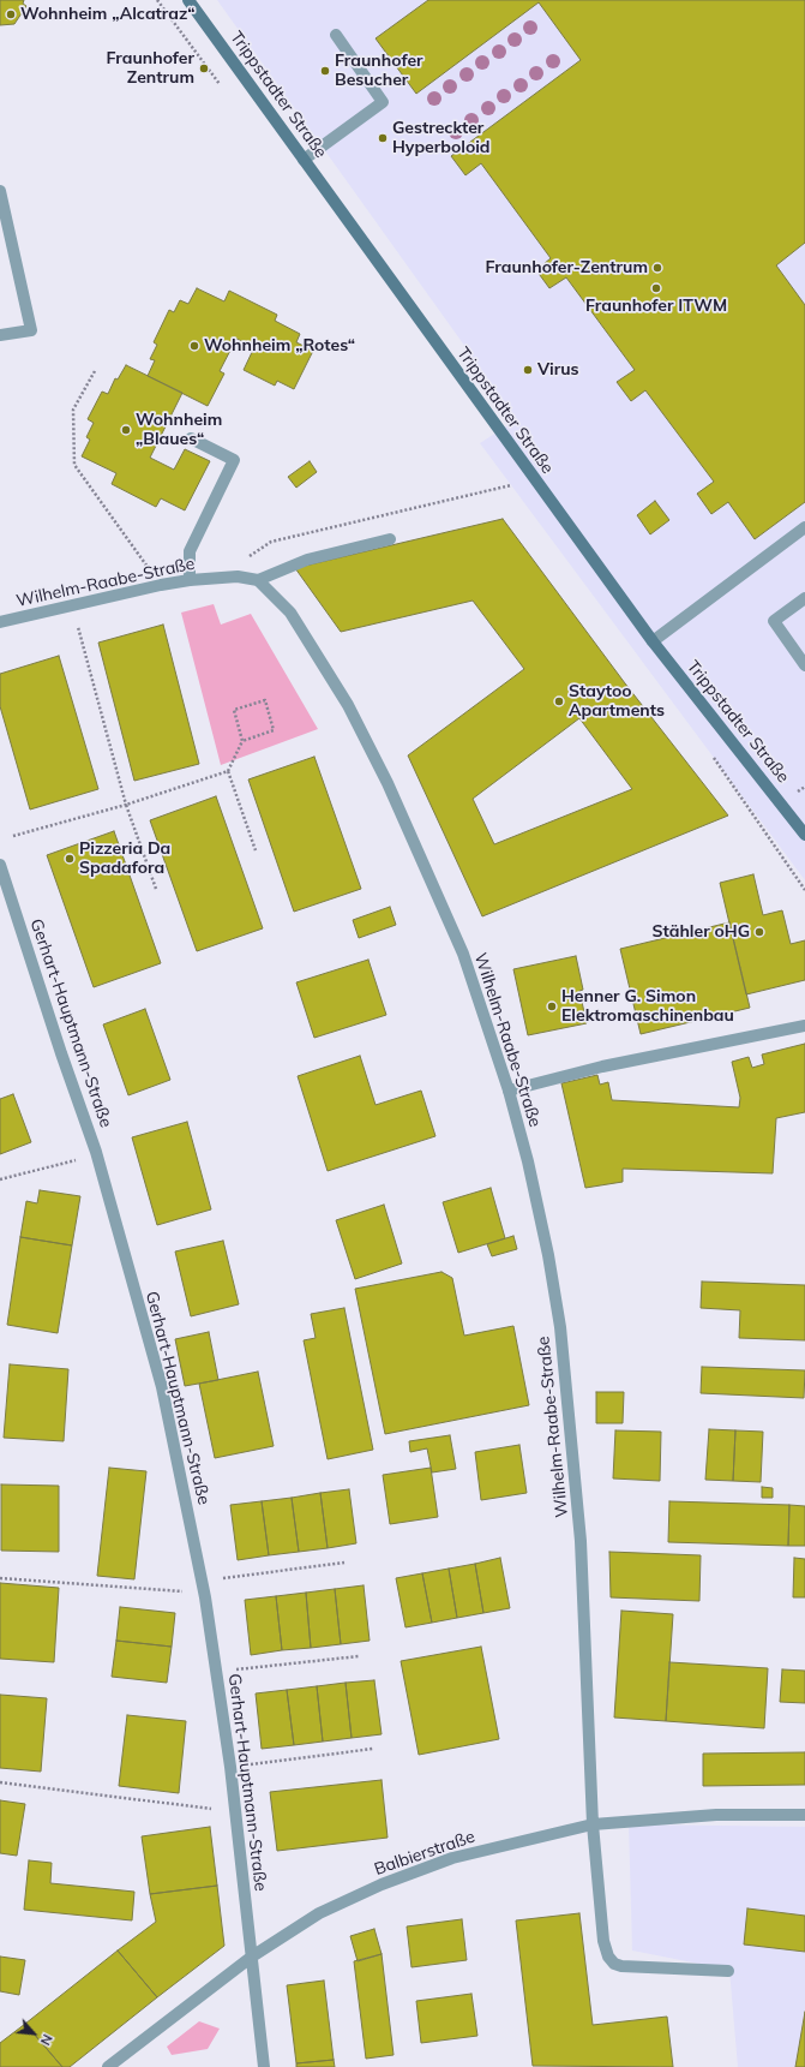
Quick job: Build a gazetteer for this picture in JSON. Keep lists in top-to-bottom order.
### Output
{
  "streets": {
    "main road": ["Trippstadter Straße"],
    "street": ["Wilhelm-Raabe-Straße", "Gerhart-Hauptmann-Straße", "Balbierstraße"]
  },
  "crossings": [
    ["Wilhelm-Raabe-Straße", "Balbierstraße"],
    ["Gerhart-Hauptmann-Straße", "Balbierstraße"]
  ],
  "places": [
    "Wohnheim „Alcatraz“",
    "Fraunhofer Zentrum",
    "Fraunhofer Besucher",
    "Gestreckter Hyperboloid",
    "Fraunhofer-Zentrum",
    "Fraunhofer ITWM",
    "Wohnheim „Rotes“",
    "Virus",
    "Wohnheim „Blaues“",
    "Staytoo Apartments",
    "Pizzeria Da Spadafora",
    "Stähler oHG",
    "Henner G. Simon Elektromaschinenbau"
  ],
  "north": "bottom right"
}
